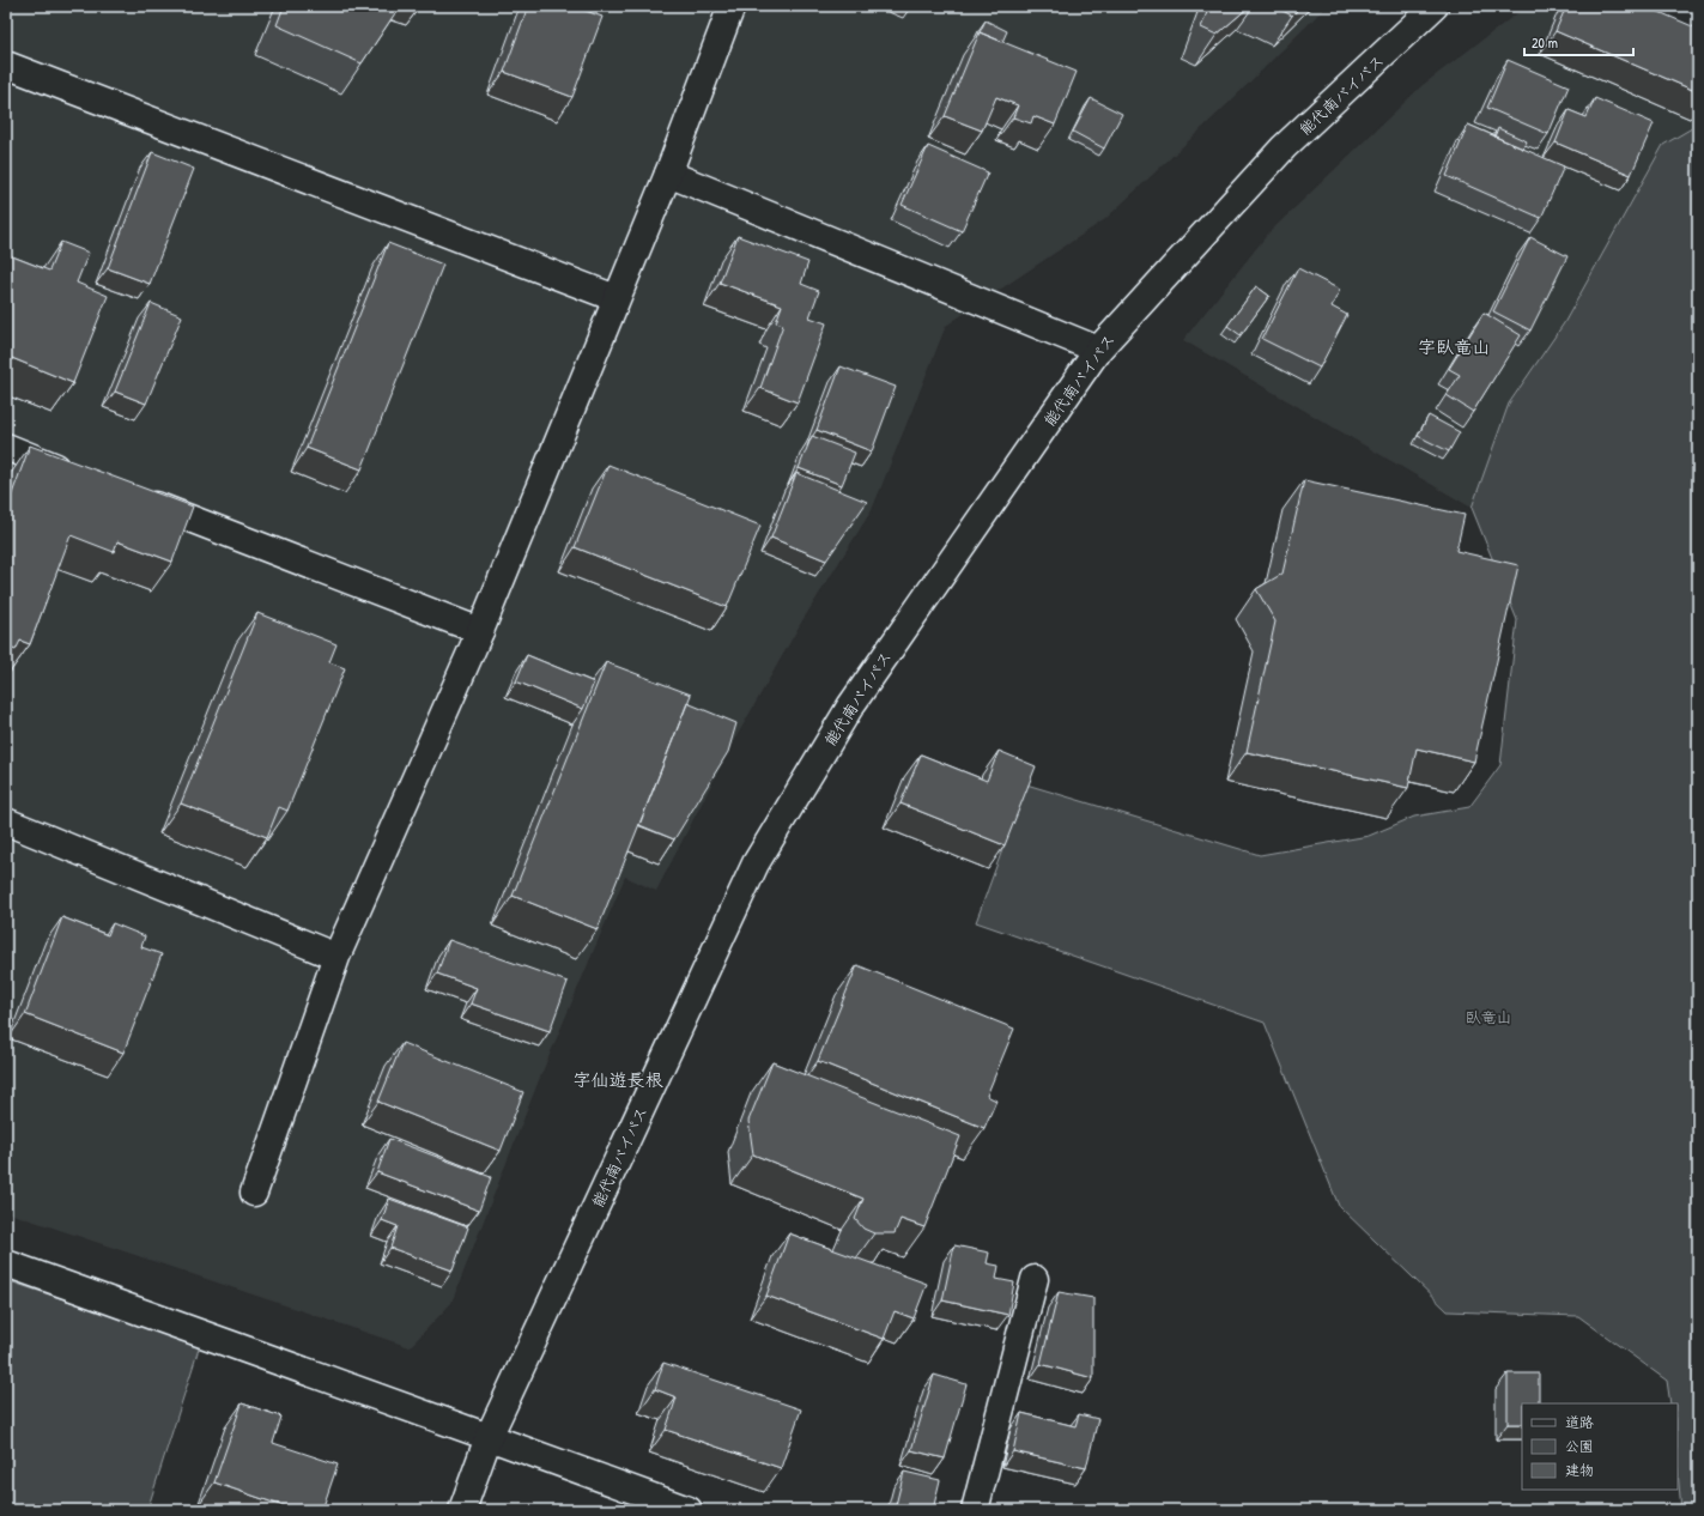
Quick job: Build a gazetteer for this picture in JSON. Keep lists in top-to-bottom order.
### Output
{
  "streets": {
    "main road": ["能代南バイパス"]
  },
  "districts": ["字臥竜山", "字仙遊長根"],
  "parks": ["臥竜山"],
  "legend": ["道路", "公園", "建物"],
  "scale_bar": "20 m"
}
